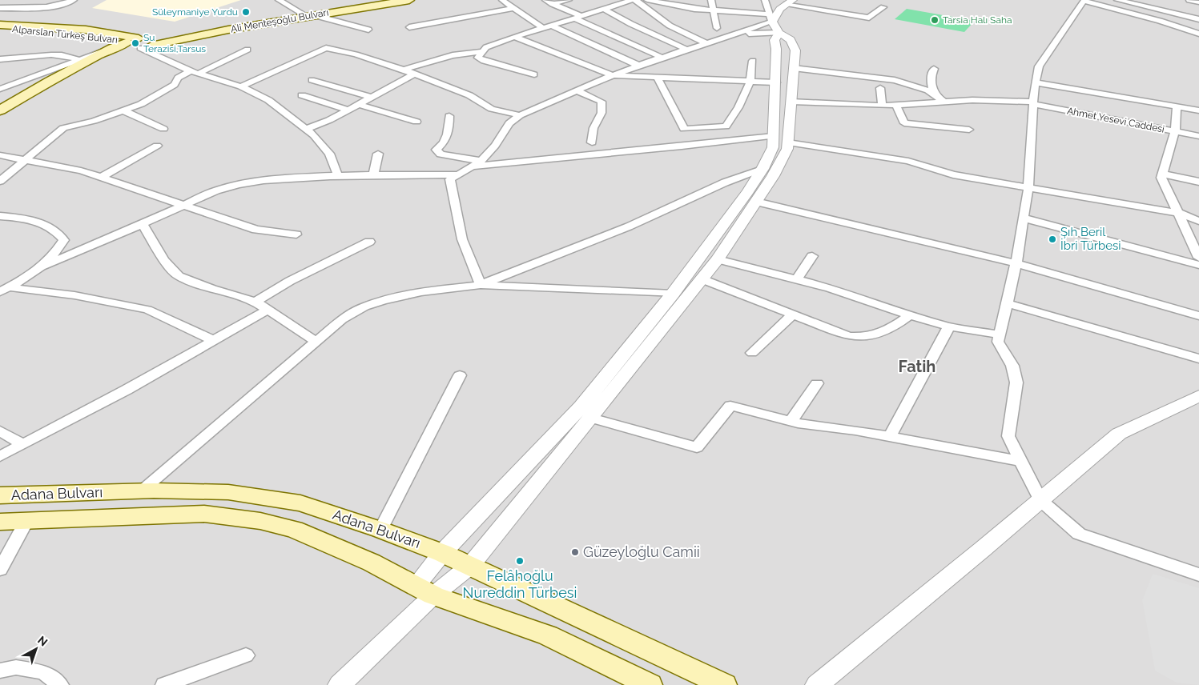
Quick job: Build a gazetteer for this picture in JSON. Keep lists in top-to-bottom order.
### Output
{
  "streets": {
    "main road": ["Ali Menteşoğlu Bulvarı", "Alparslan Türkeş Bulvarı", "Adana Bulvarı"],
    "street": ["Ahmet Yesevi Caddesi"]
  },
  "crossings": [
    ["Ali Menteşoğlu Bulvarı", "Alparslan Türkeş Bulvarı"]
  ],
  "districts": ["Fatih"],
  "places": [
    "Süleymaniye Yurdu",
    "Tarsia Halı Saha",
    "Su Terazisi,Tarsus",
    "Şıh Beril İbri Türbesi",
    "Güzeyloğlu Camii",
    "Felâhoğlu Nureddin Türbesi"
  ],
  "north": "top right"
}
